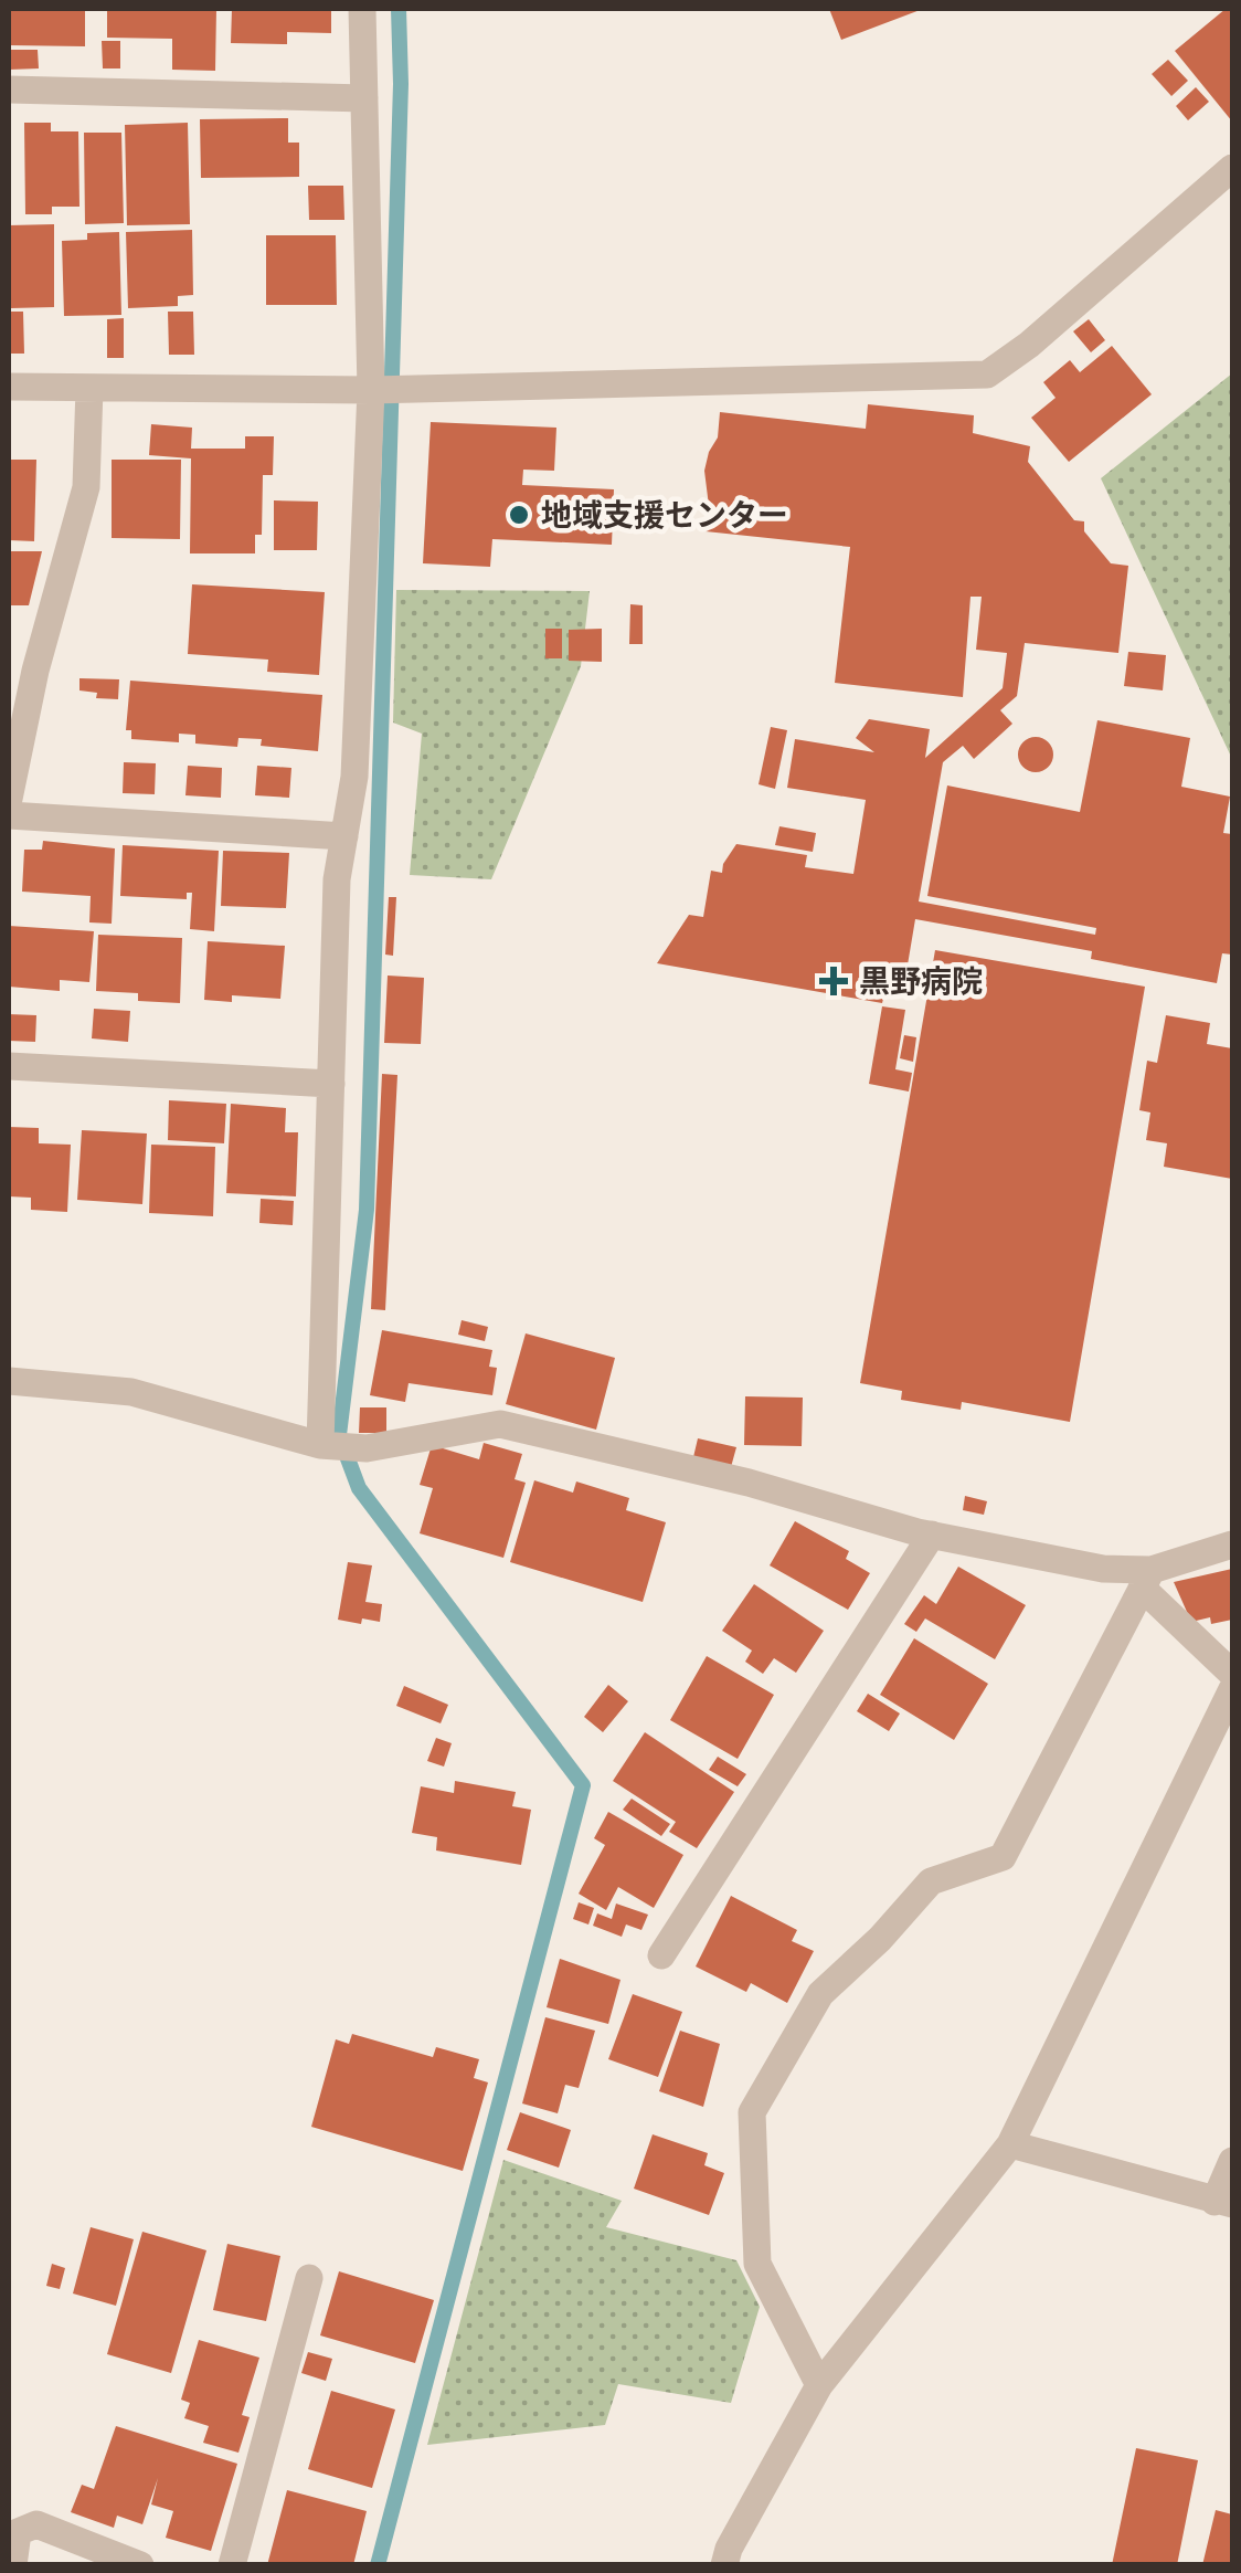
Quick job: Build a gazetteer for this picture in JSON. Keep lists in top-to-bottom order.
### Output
{
  "places": {
    "other": ["地域支援センター"],
    "health": ["黒野病院"]
  }
}
